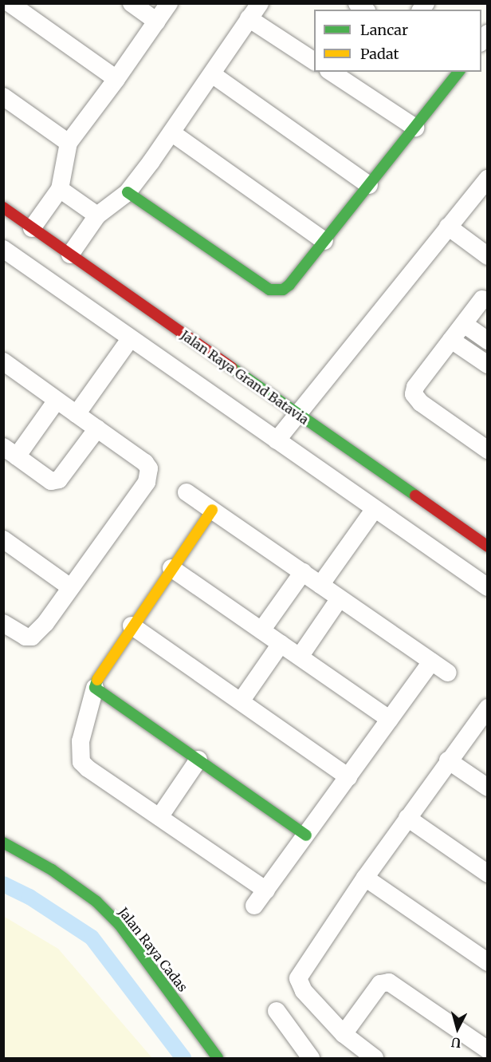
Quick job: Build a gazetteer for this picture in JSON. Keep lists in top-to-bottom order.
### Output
{
  "streets": {
    "street": ["Jalan Raya Grand Batavia", "Jalan Raya Cadas"]
  },
  "legend": ["Lancar", "Padat"],
  "north": "bottom"
}
